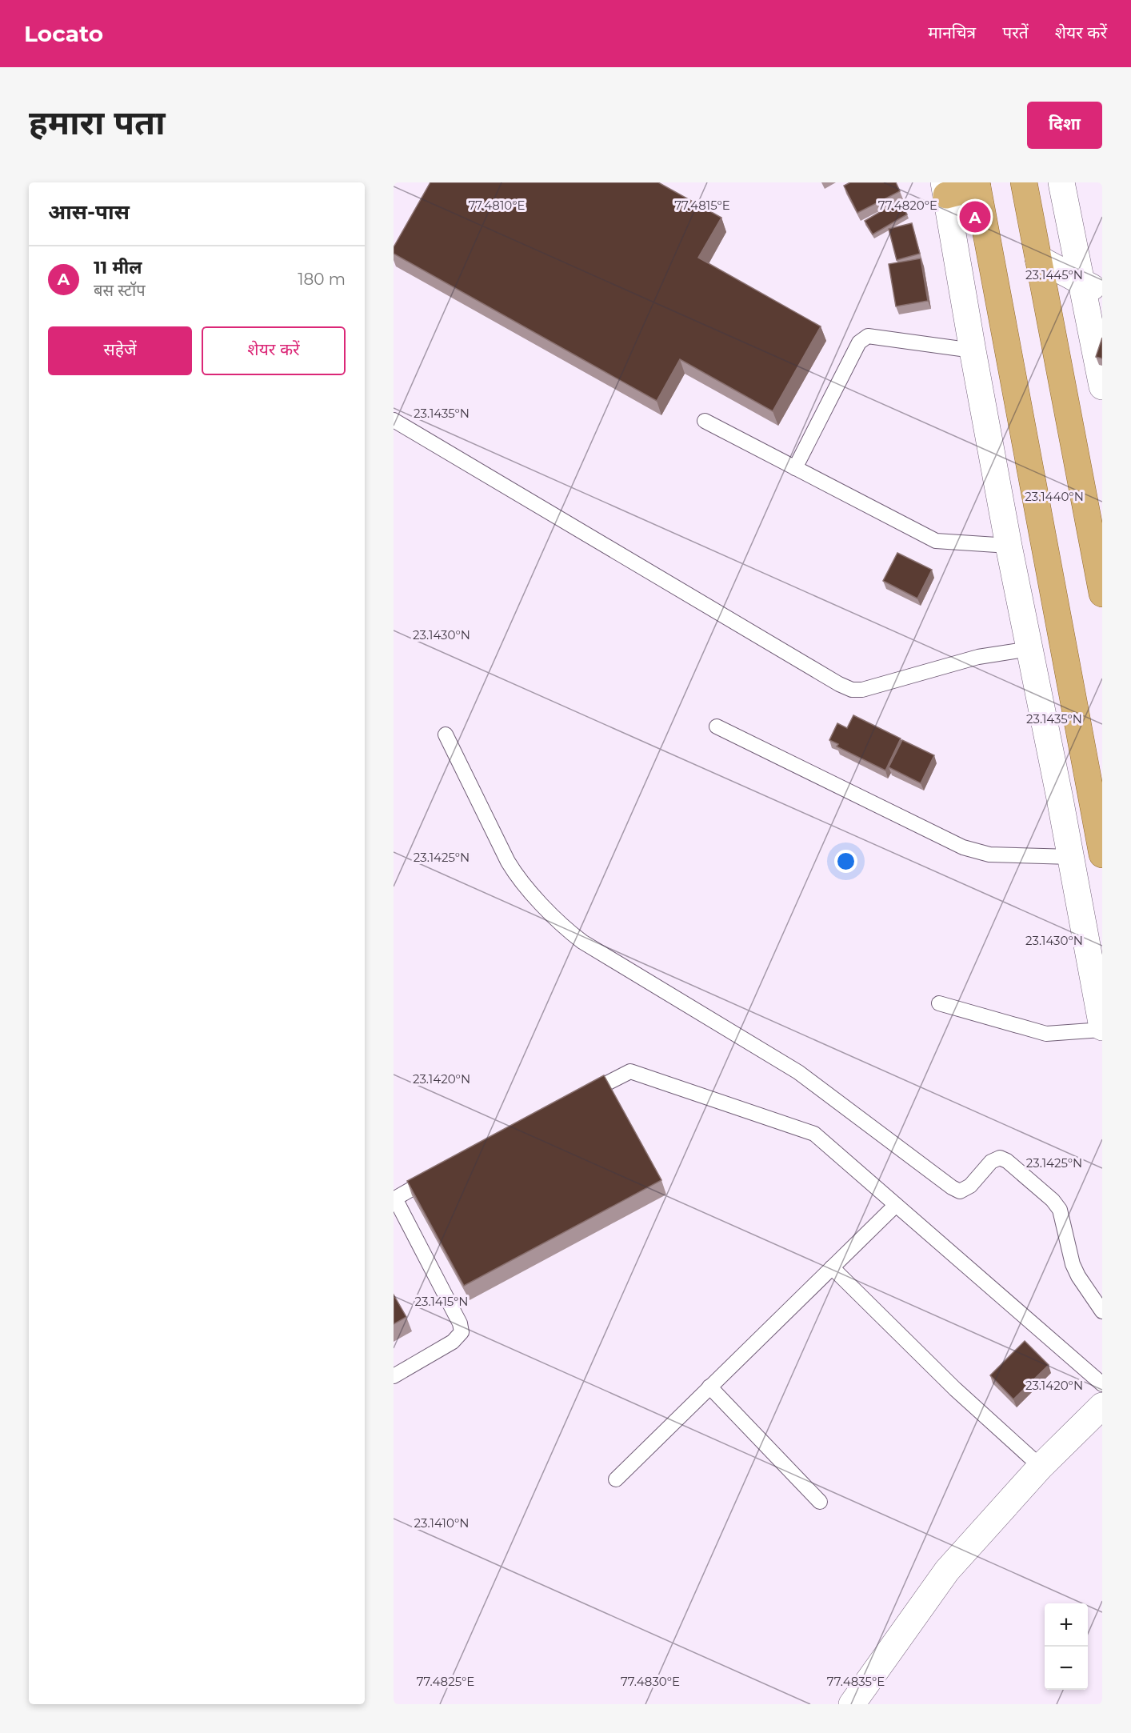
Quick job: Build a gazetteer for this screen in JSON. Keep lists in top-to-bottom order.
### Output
{
  "page": {
    "header": "Locato",
    "nav": ["मानचित्र", "परतें", "शेयर करें"],
    "title": "हमारा पता",
    "buttons": [
      "दिशा",
      ["सहेजें", "शेयर करें"]
    ],
    "heading": "आस-पास",
    "pins": "A",
    "list": [
      {
        "mark": "A",
        "name": "11 मील",
        "note": "बस स्टॉप",
        "value": "180 m"
      }
    ],
    "map_buttons": ["+", "−"]
  },
  "coordinates": [
    "77.4810°E",
    "77.4815°E",
    "77.4820°E",
    "23.1445°N",
    "23.1435°N",
    "23.1440°N",
    "23.1430°N",
    "23.1425°N",
    "23.1420°N",
    "23.1415°N",
    "23.1410°N",
    "77.4825°E",
    "77.4830°E",
    "77.4835°E"
  ]
}
